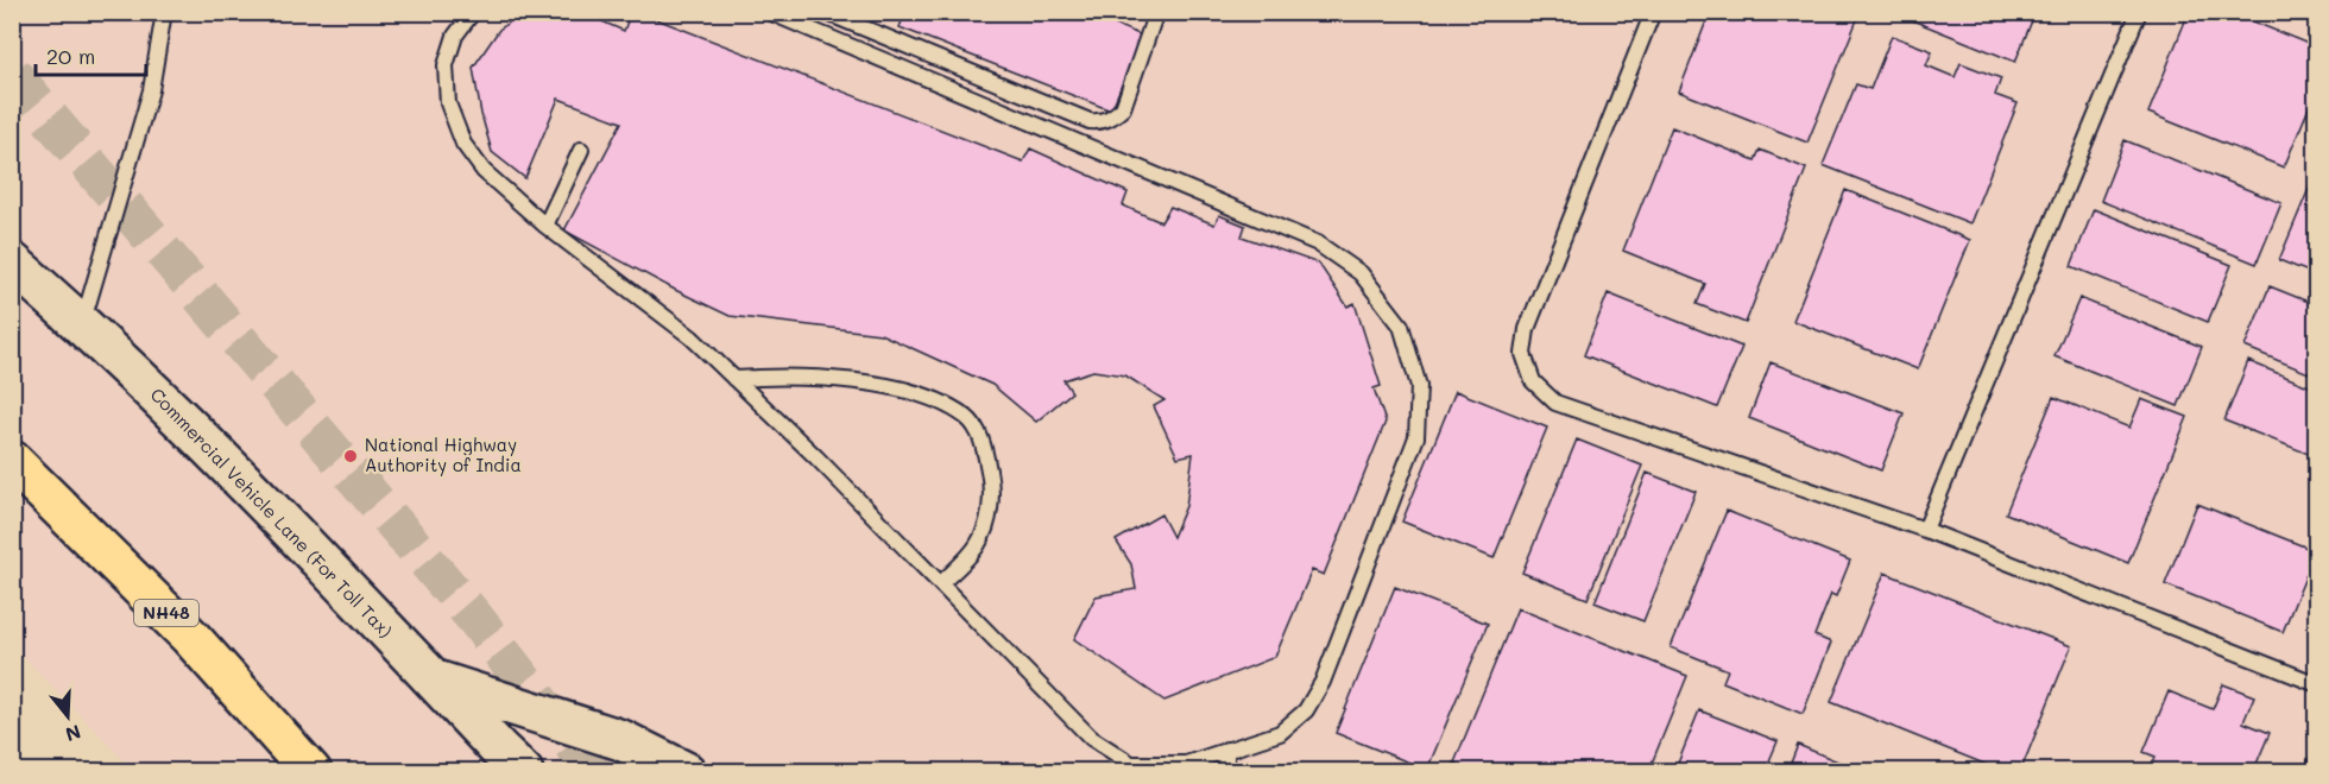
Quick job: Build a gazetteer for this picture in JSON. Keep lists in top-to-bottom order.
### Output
{
  "streets": {
    "highway": ["NH48"],
    "main road": ["Commercial Vehicle Lane (For Toll Tax)"]
  },
  "places": ["National Highway Authority of India"],
  "scale_bar": "20 m",
  "north": "bottom"
}
